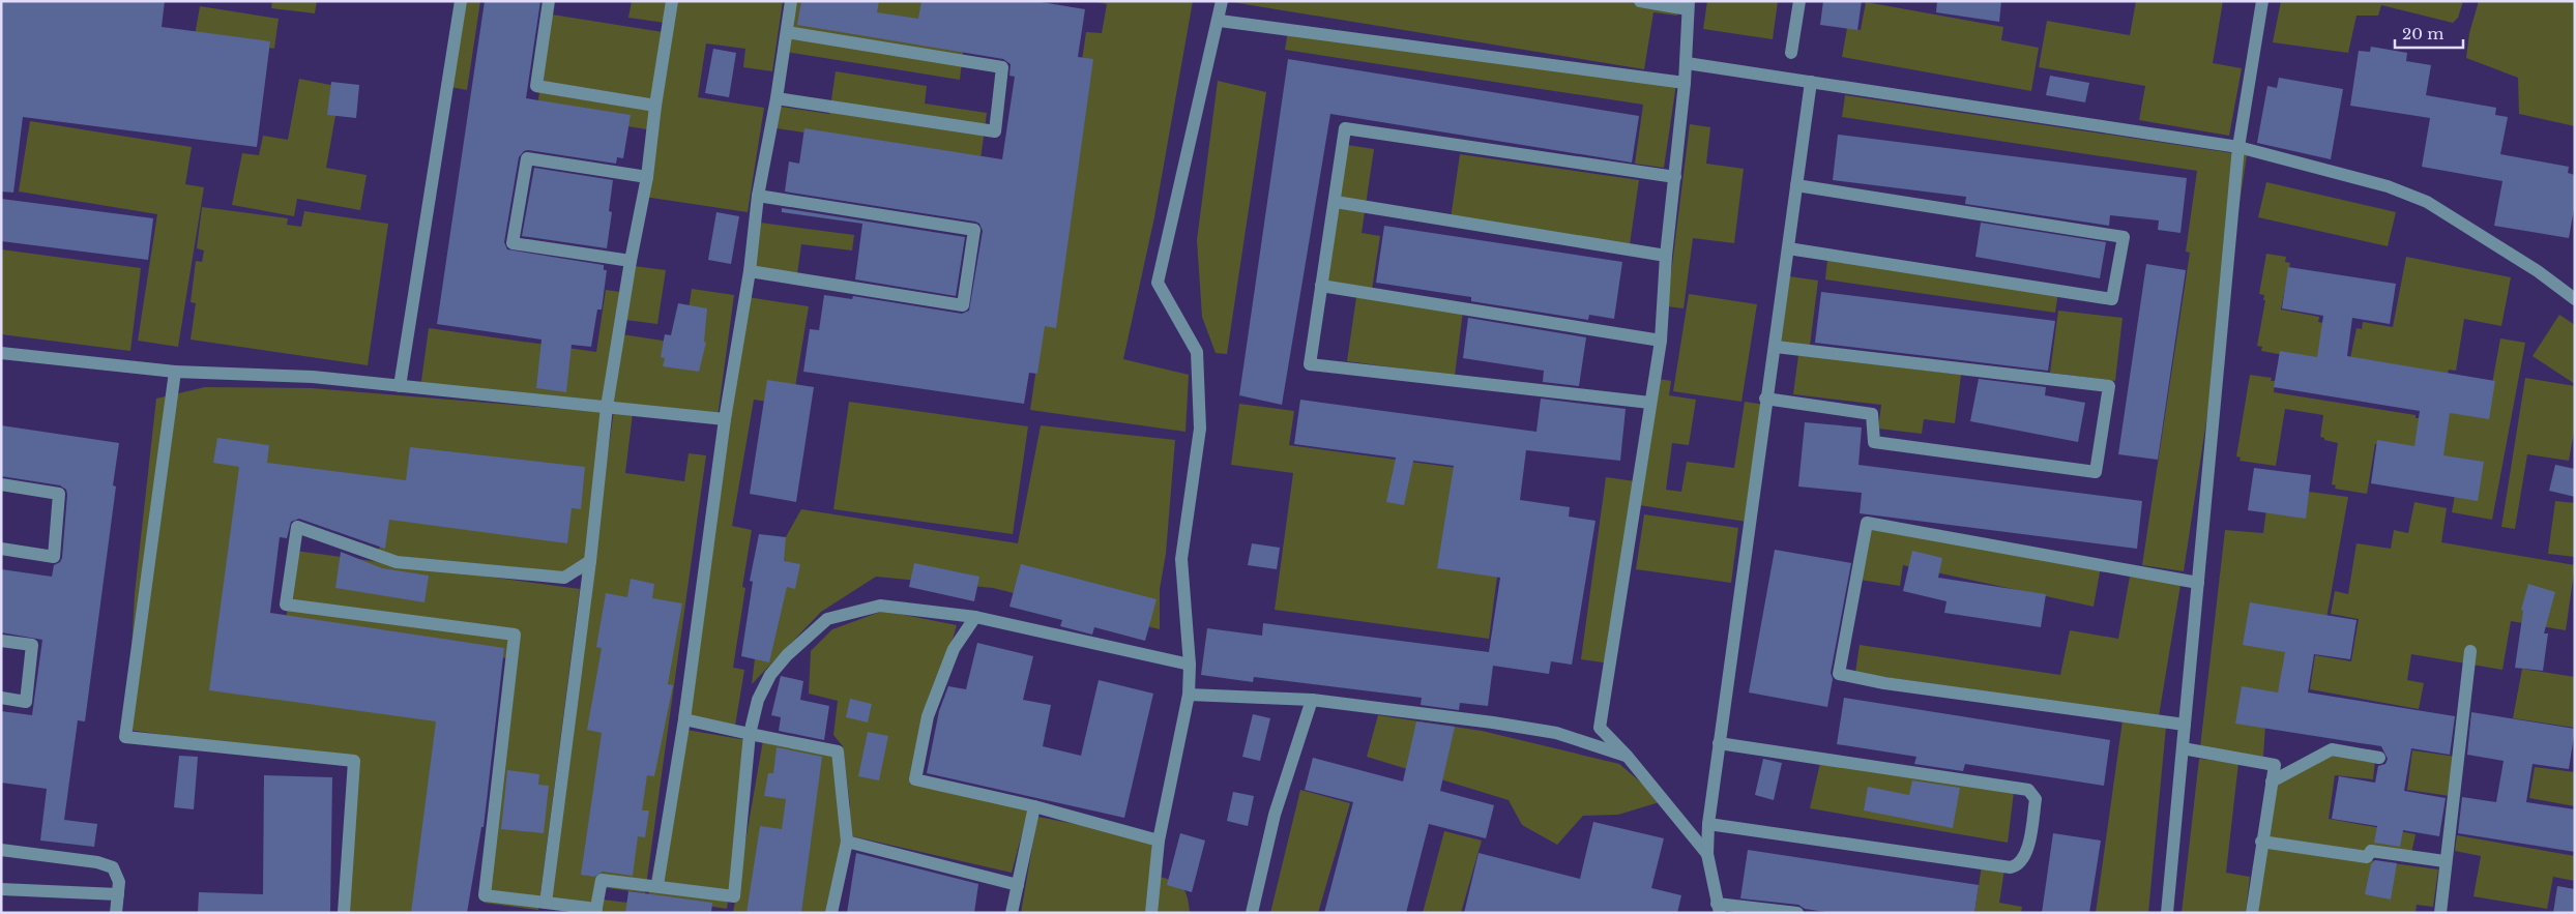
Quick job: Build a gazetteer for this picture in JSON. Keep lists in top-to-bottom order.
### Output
{
  "scale_bar": "20 m"
}
